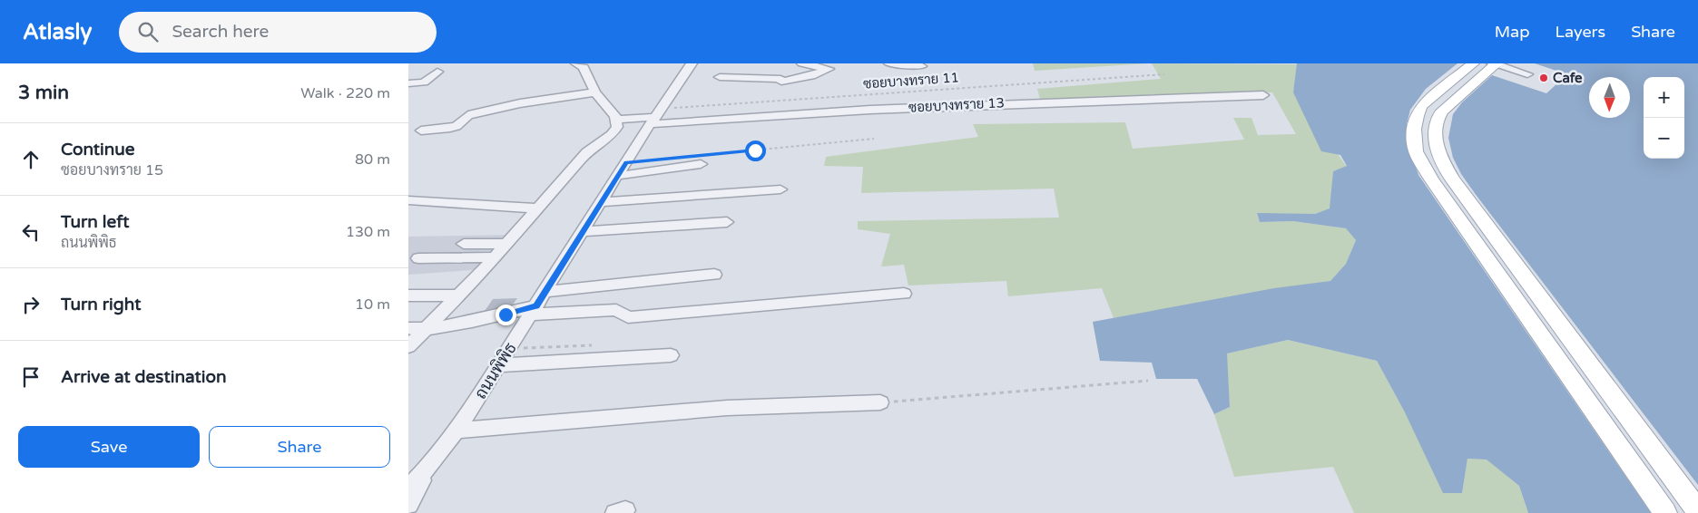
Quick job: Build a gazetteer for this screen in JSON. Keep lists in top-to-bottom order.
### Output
{
  "streets": {
    "street": ["ซอยบางทราย 13", "ถนนพิพิธ"],
    "path": ["ซอยบางทราย 11"]
  },
  "crossings": [
    ["ซอยบางทราย 11", "ซอยบางทราย 13"],
    ["ซอยบางทราย 11", "ถนนพิพิธ"],
    ["ซอยบางทราย 13", "ถนนพิพิธ"]
  ],
  "places": ["Cafe"],
  "north": "bottom",
  "page": {
    "header": "Atlasly",
    "search": "Search here",
    "nav": ["Map", "Layers", "Share"],
    "heading": ["3 min", "Walk · 220 m"],
    "map_buttons": ["+", "−"],
    "list": [
      ["Continue", "ซอยบางทราย 15", "80 m"],
      ["Turn left", "ถนนพิพิธ", "130 m"],
      ["Turn right", "10 m"],
      "Arrive at destination"
    ],
    "buttons": ["Save", "Share"]
  }
}
